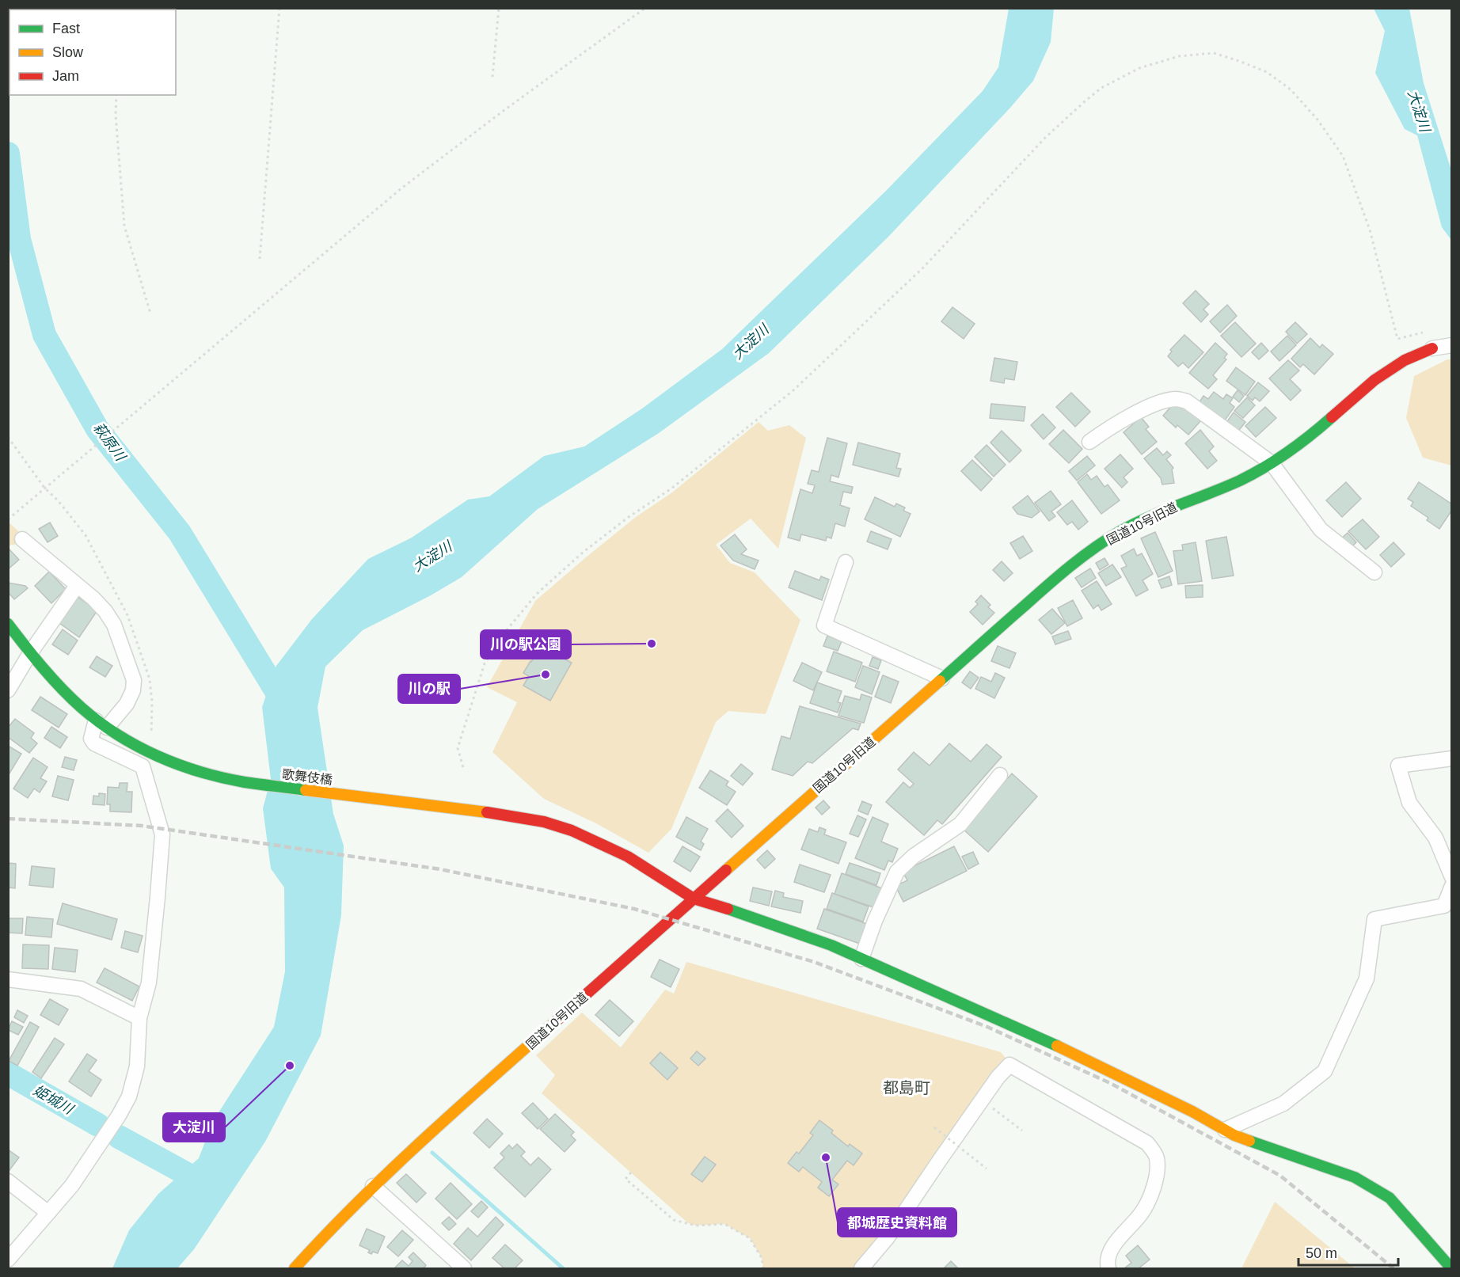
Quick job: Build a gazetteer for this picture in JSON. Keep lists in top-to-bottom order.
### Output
{
  "streets": {
    "street": ["国道10号旧道", "歌舞伎橋"]
  },
  "crossings": [
    ["国道10号旧道", "歌舞伎橋"]
  ],
  "districts": ["都島町"],
  "water": ["大淀川", "萩原川", "姫城川"],
  "places": [
    "川の駅公園",
    "川の駅",
    "大淀川",
    "都城歴史資料館"
  ],
  "legend": ["Fast", "Slow", "Jam"],
  "scale_bar": "50 m"
}
